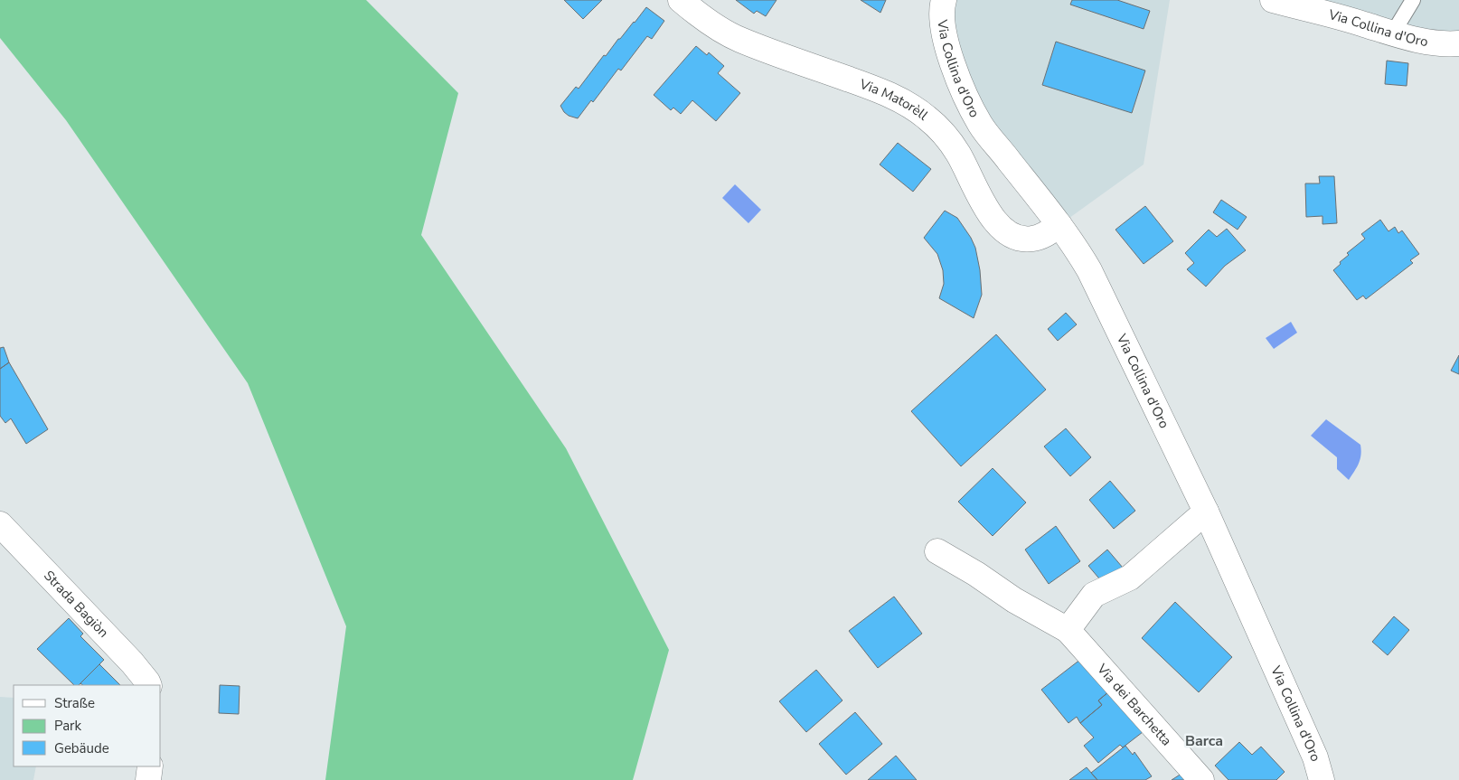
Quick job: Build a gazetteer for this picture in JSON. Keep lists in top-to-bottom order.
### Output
{
  "streets": {
    "street": [
      "Via Collina d'Oro",
      "Via Matorèll",
      "Strada Bagiòn",
      "Via dei Barchetta"
    ]
  },
  "crossings": [
    ["Via Collina d'Oro", "Via Matorèll"]
  ],
  "districts": ["Barca"],
  "legend": ["Straße", "Park", "Gebäude"]
}
